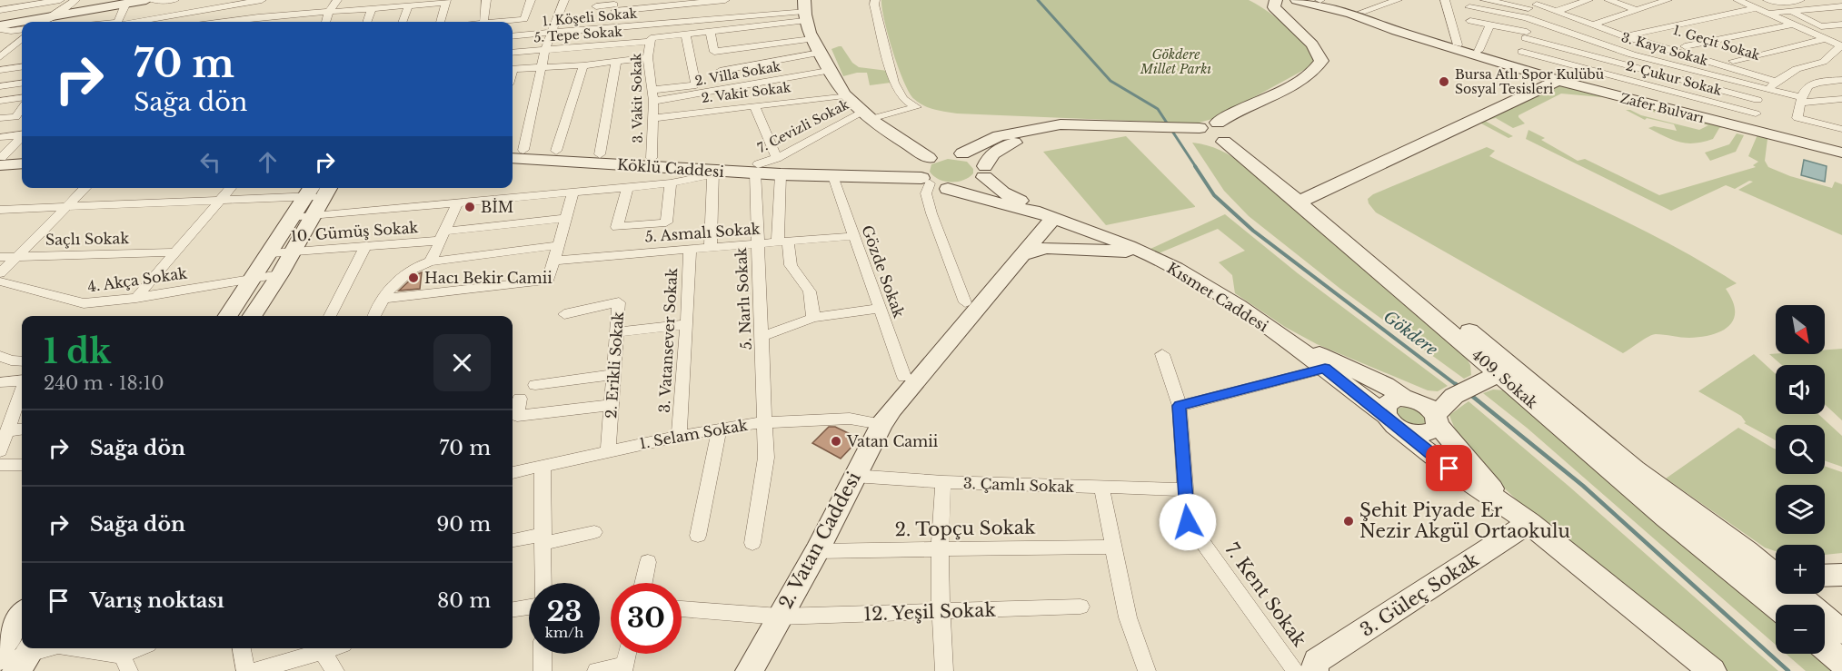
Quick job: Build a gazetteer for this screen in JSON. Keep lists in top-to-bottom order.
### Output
{
  "streets": {
    "main road": [
      "Zafer Bulvarı",
      "Köklü Caddesi",
      "Kısmet Caddesi",
      "409. Sokak",
      "2. Vatan Caddesi",
      "3. Güleç Sokak"
    ],
    "street": [
      "1. Köşeli Sokak",
      "5. Tepe Sokak",
      "1. Geçit Sokak",
      "3. Kaya Sokak",
      "2. Villa Sokak",
      "2. Çukur Sokak",
      "2. Vakit Sokak",
      "3. Vakit Sokak",
      "7. Cevizli Sokak",
      "10. Gümüş Sokak",
      "5. Asmalı Sokak",
      "Saçlı Sokak",
      "Gözde Sokak",
      "4. Akça Sokak",
      "5. Narlı Sokak",
      "3. Vatansever Sokak",
      "2. Erikli Sokak",
      "1. Selam Sokak",
      "3. Çamlı Sokak",
      "2. Topçu Sokak",
      "7. Kent Sokak",
      "12. Yeşil Sokak"
    ]
  },
  "crossings": [
    ["1. Köşeli Sokak", "5. Tepe Sokak"],
    ["5. Tepe Sokak", "3. Vakit Sokak"],
    ["2. Villa Sokak", "3. Vakit Sokak"],
    ["2. Çukur Sokak", "Zafer Bulvarı"],
    ["2. Vakit Sokak", "3. Vakit Sokak"],
    ["3. Vakit Sokak", "Köklü Caddesi"],
    ["7. Cevizli Sokak", "Köklü Caddesi"],
    ["7. Cevizli Sokak", "5. Narlı Sokak"],
    ["Köklü Caddesi", "Gözde Sokak"],
    ["Köklü Caddesi", "5. Narlı Sokak"],
    ["5. Asmalı Sokak", "Gözde Sokak"],
    ["5. Asmalı Sokak", "5. Narlı Sokak"],
    ["5. Asmalı Sokak", "3. Vatansever Sokak"],
    ["Gözde Sokak", "2. Vatan Caddesi"],
    ["Kısmet Caddesi", "2. Vatan Caddesi"],
    ["5. Narlı Sokak", "1. Selam Sokak"],
    ["3. Vatansever Sokak", "1. Selam Sokak"],
    ["2. Erikli Sokak", "1. Selam Sokak"],
    ["1. Selam Sokak", "2. Vatan Caddesi"],
    ["3. Çamlı Sokak", "2. Vatan Caddesi"],
    ["3. Çamlı Sokak", "7. Kent Sokak"],
    ["2. Topçu Sokak", "2. Vatan Caddesi"],
    ["2. Vatan Caddesi", "12. Yeşil Sokak"]
  ],
  "water": ["Gökdere"],
  "parks": ["Gökdere Millet Parkı"],
  "places": [
    "Bursa Atlı Spor Kulübü Sosyal Tesisleri",
    "BİM",
    "Hacı Bekir Camii",
    "Vatan Camii",
    "Şehit Piyade Er Nezir Akgül Ortaokulu"
  ],
  "north": "bottom right",
  "page": {
    "turn": ["70 m", "Sağa dön"],
    "map_buttons": ["+", "−"],
    "heading": ["1 dk", "240 m · 18:10"],
    "list": [
      {
        "name": "Sağa dön",
        "value": "70 m"
      },
      {
        "name": "Sağa dön",
        "value": "90 m"
      },
      {
        "name": "Varış noktası",
        "value": "80 m"
      }
    ],
    "speed": "23 km/h",
    "limit": "30"
  }
}
